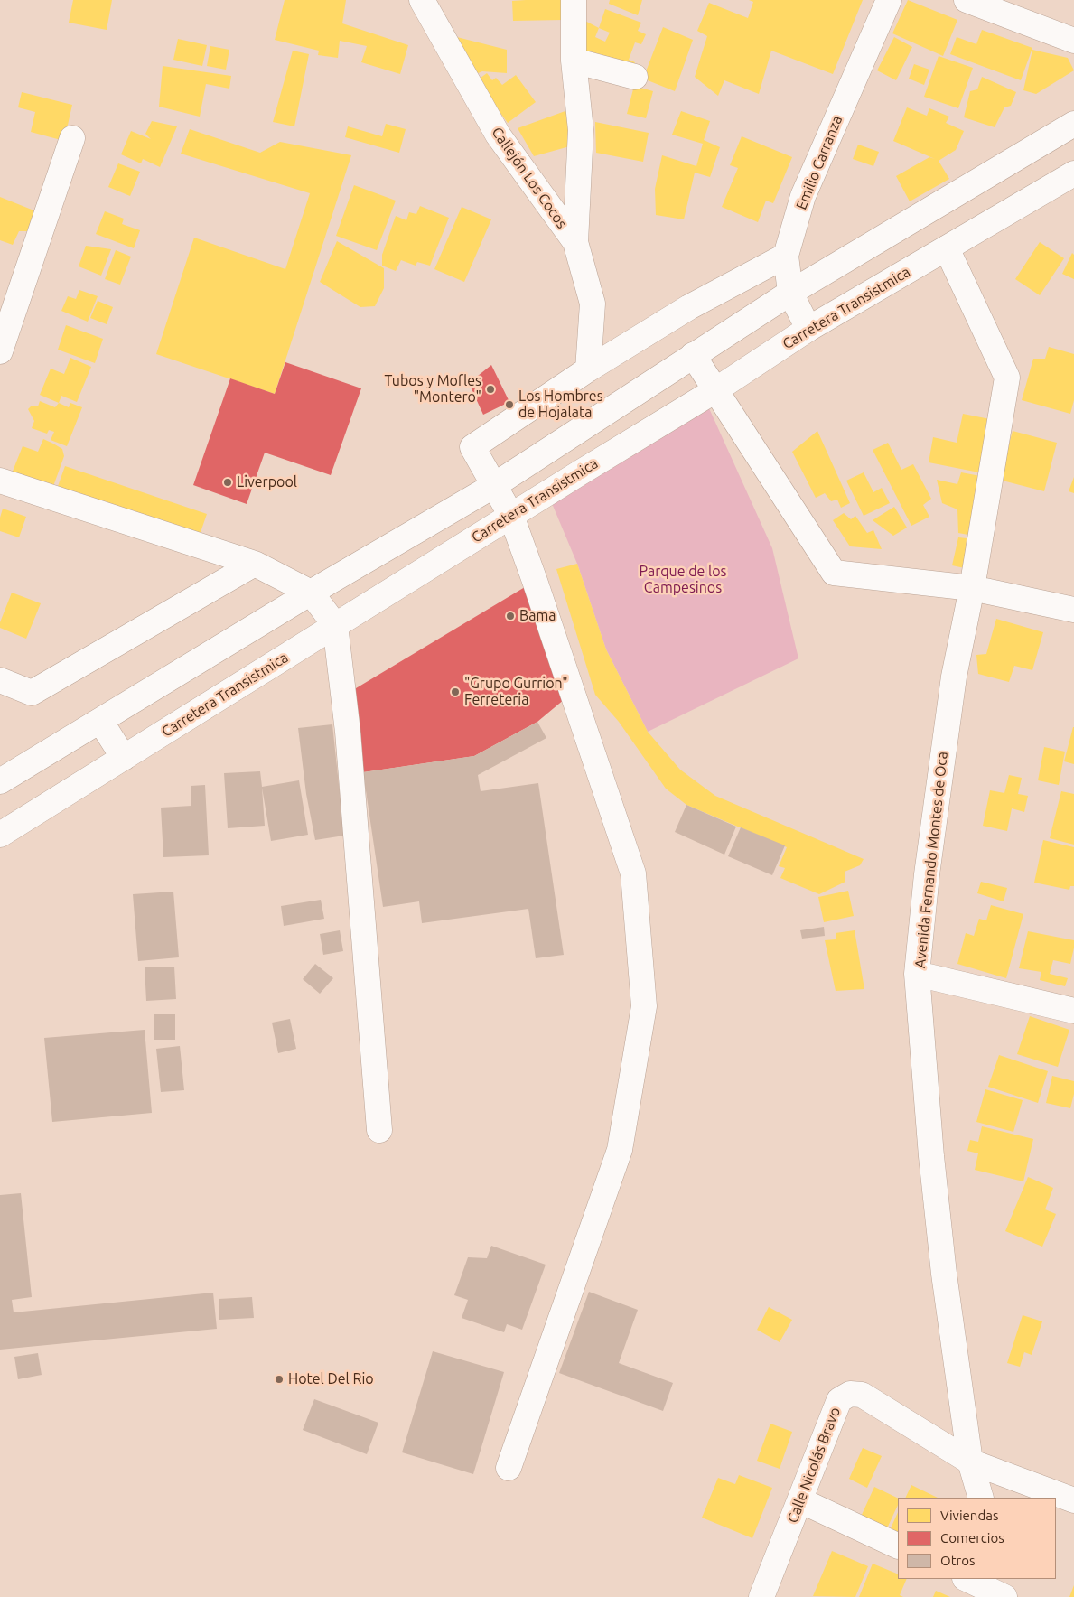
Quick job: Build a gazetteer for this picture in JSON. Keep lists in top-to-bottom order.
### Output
{
  "streets": {
    "street": [
      "Emilio Carranza",
      "Callejón Los Cocos",
      "Carretera Transistmica",
      "Avenida Fernando Montes de Oca",
      "Calle Nicolás Bravo"
    ]
  },
  "crossings": [
    ["Emilio Carranza", "Carretera Transistmica"],
    ["Carretera Transistmica", "Avenida Fernando Montes de Oca"]
  ],
  "parks": ["Parque de los Campesinos"],
  "places": [
    "Tubos y Mofles \"Montero\"",
    "Los Hombres de Hojalata",
    "Liverpool",
    "Bama",
    "\"Grupo Gurrion\" Ferreteria",
    "Hotel Del Rio"
  ],
  "legend": ["Viviendas", "Comercios", "Otros"]
}
